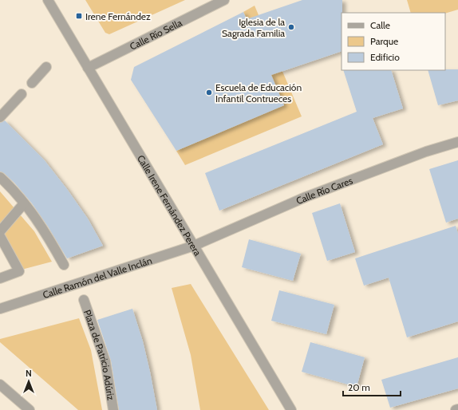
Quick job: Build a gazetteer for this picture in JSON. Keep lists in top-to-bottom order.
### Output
{
  "streets": {
    "street": [
      "Calle Río Sella",
      "Calle Río Cares",
      "Calle Irene Fernández Perera",
      "Calle Ramón del Valle Inclán",
      "Plaza de Patricio Adúriz"
    ]
  },
  "crossings": [
    ["Calle Río Sella", "Calle Irene Fernández Perera"],
    ["Calle Río Cares", "Calle Irene Fernández Perera"],
    ["Calle Río Cares", "Calle Ramón del Valle Inclán"],
    ["Calle Irene Fernández Perera", "Calle Ramón del Valle Inclán"]
  ],
  "places": {
    "transit": ["Irene Fernández"],
    "other": ["Iglesia de la Sagrada Familia", "Escuela de Educación Infantil Contrueces"]
  },
  "legend": ["Calle", "Parque", "Edificio"],
  "scale_bar": "20 m",
  "north": "top"
}
